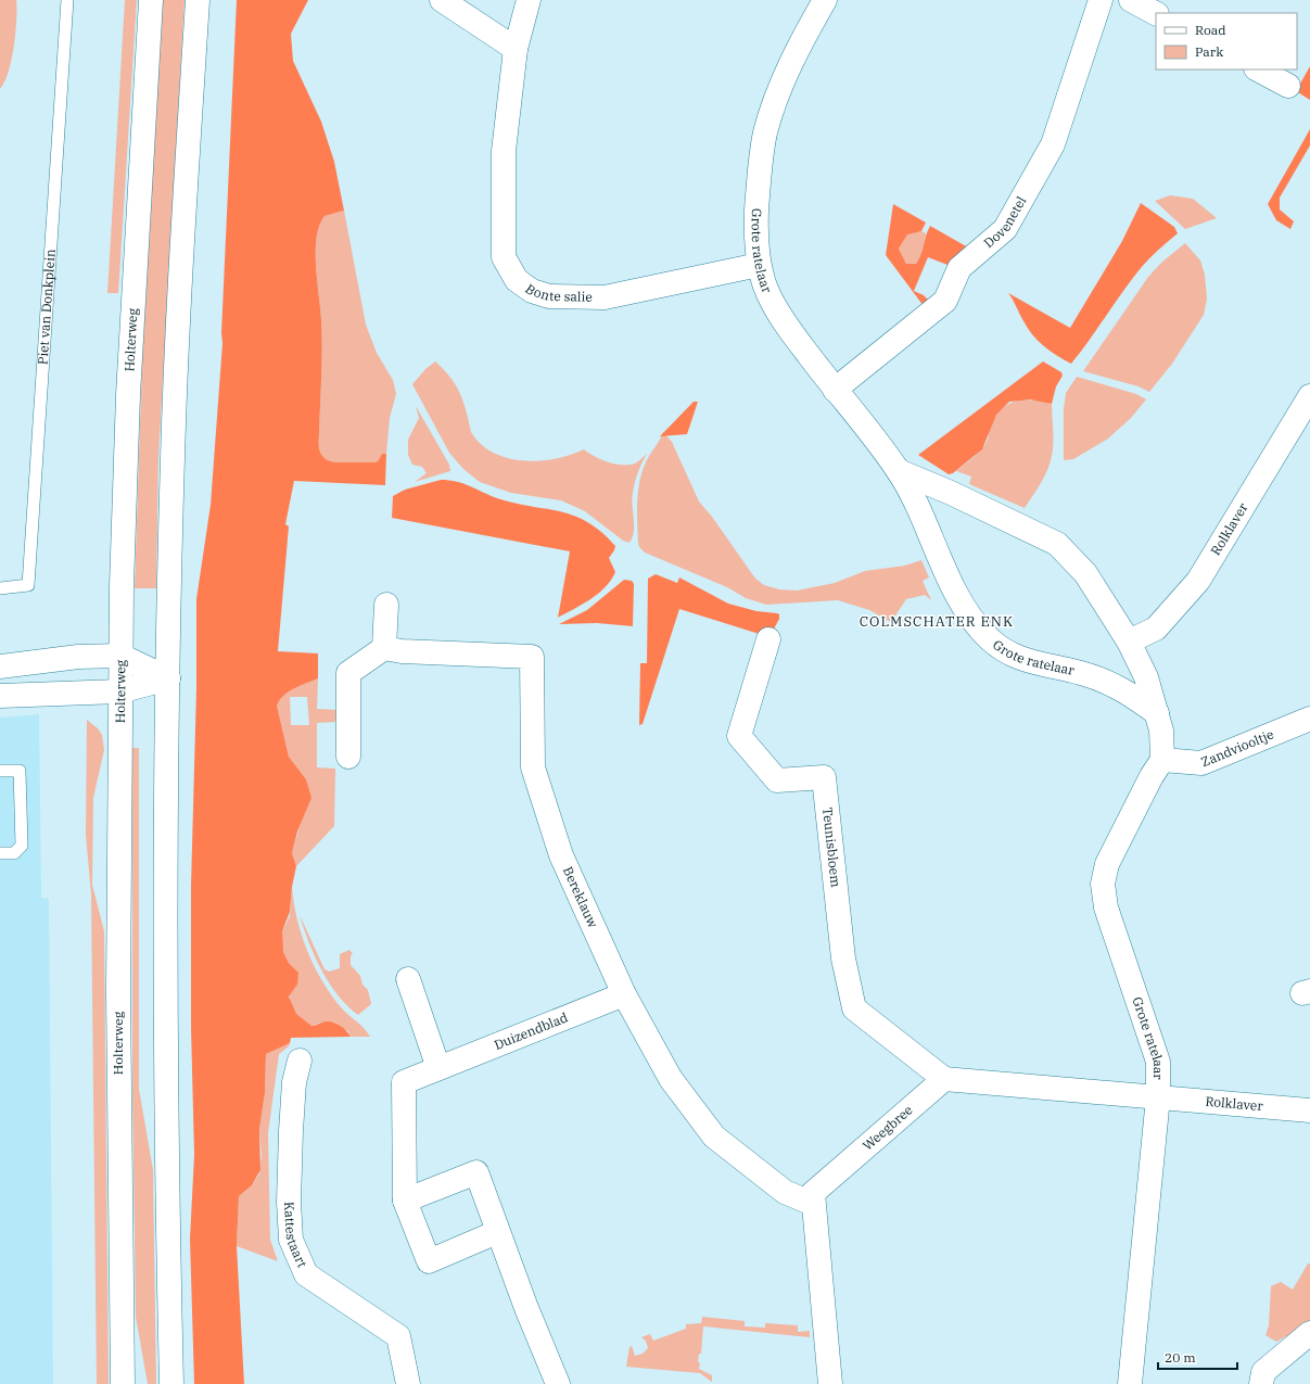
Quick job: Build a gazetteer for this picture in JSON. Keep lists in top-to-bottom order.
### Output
{
  "streets": {
    "street": [
      "Dovenetel",
      "Grote ratelaar",
      "Bonte salie",
      "Holterweg",
      "Rolklaver",
      "Zandviooltje",
      "Teunisbloem",
      "Bereklauw",
      "Duizendblad",
      "Weegbree",
      "Kattestaart"
    ],
    "lane": ["Piet van Donkplein"]
  },
  "crossings": [
    ["Dovenetel", "Grote ratelaar"],
    ["Grote ratelaar", "Bonte salie"],
    ["Grote ratelaar", "Rolklaver"],
    ["Grote ratelaar", "Zandviooltje"],
    ["Teunisbloem", "Weegbree"],
    ["Bereklauw", "Duizendblad"],
    ["Bereklauw", "Weegbree"]
  ],
  "districts": ["COLMSCHATER ENK"],
  "legend": ["Road", "Park"],
  "scale_bar": "20 m"
}
